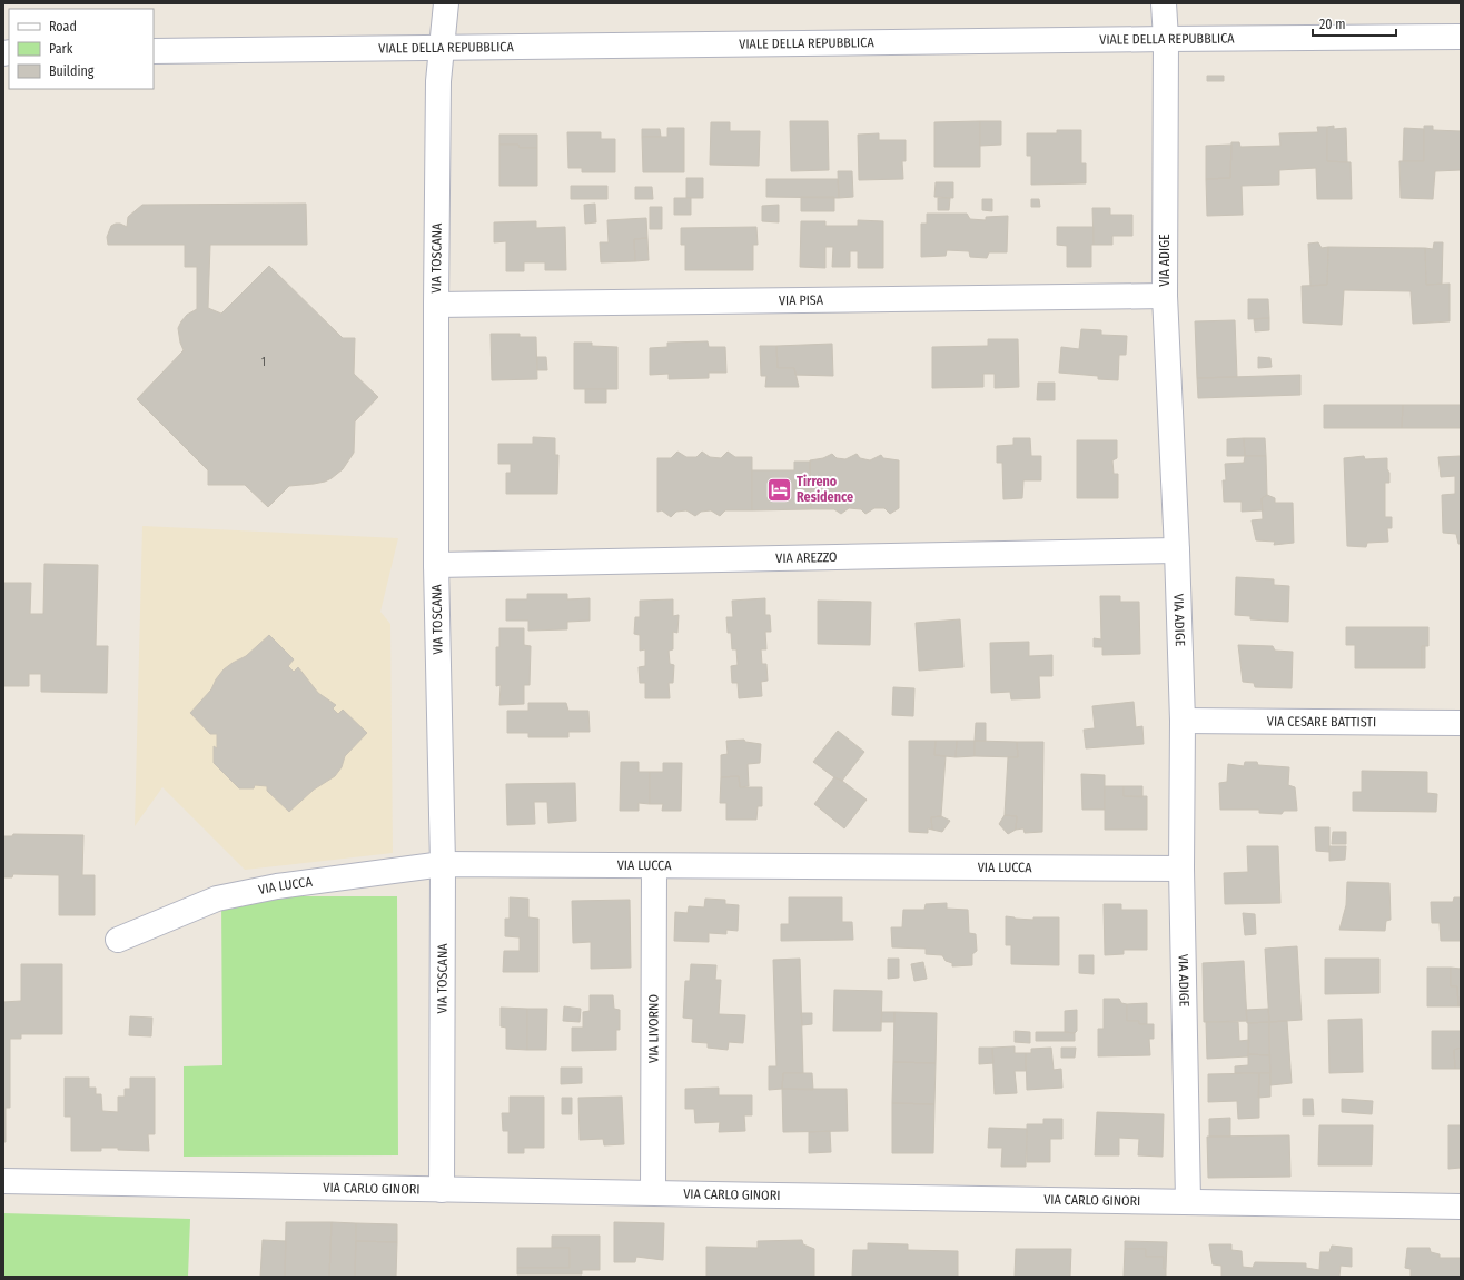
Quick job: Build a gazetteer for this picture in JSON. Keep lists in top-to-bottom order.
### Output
{
  "streets": {
    "street": [
      "VIALE DELLA REPUBBLICA",
      "VIA TOSCANA",
      "VIA ADIGE",
      "VIA PISA",
      "VIA AREZZO",
      "VIA CESARE BATTISTI",
      "VIA LUCCA",
      "VIA LIVORNO",
      "VIA CARLO GINORI"
    ]
  },
  "crossings": [
    ["VIALE DELLA REPUBBLICA", "VIA TOSCANA"],
    ["VIALE DELLA REPUBBLICA", "VIA ADIGE"],
    ["VIA TOSCANA", "VIA PISA"],
    ["VIA TOSCANA", "VIA AREZZO"],
    ["VIA TOSCANA", "VIA LUCCA"],
    ["VIA TOSCANA", "VIA CARLO GINORI"],
    ["VIA ADIGE", "VIA PISA"],
    ["VIA ADIGE", "VIA AREZZO"],
    ["VIA ADIGE", "VIA CESARE BATTISTI"],
    ["VIA ADIGE", "VIA LUCCA"],
    ["VIA ADIGE", "VIA CARLO GINORI"],
    ["VIA LUCCA", "VIA LIVORNO"],
    ["VIA LIVORNO", "VIA CARLO GINORI"]
  ],
  "places": {
    "hotel": ["Tirreno Residence"]
  },
  "house_numbers": ["1"],
  "legend": ["Road", "Park", "Building"],
  "scale_bar": "20 m"
}
